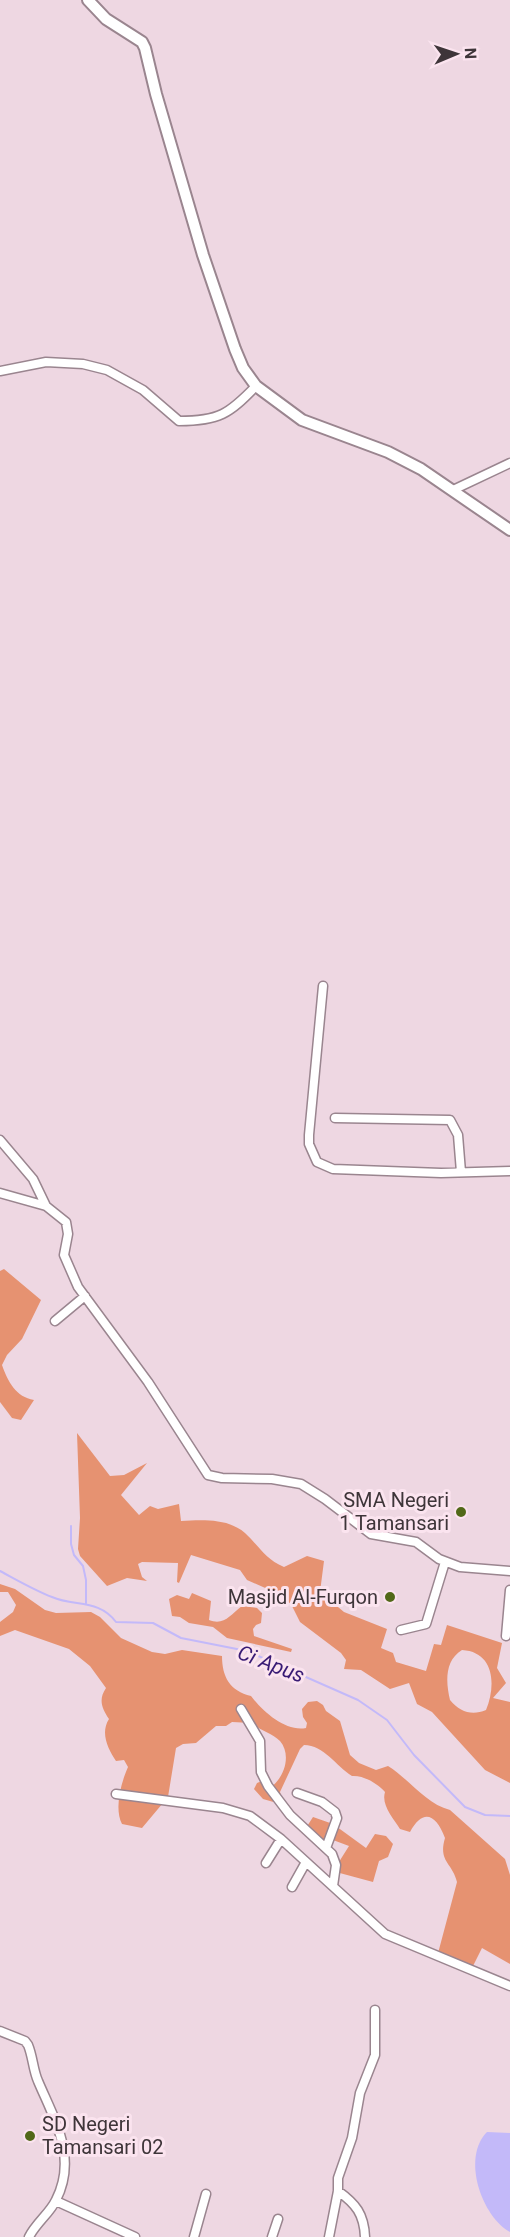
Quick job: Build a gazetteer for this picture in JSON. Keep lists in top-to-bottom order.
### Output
{
  "water": ["Ci Apus"],
  "places": ["SMA Negeri 1 Tamansari", "Masjid Al-Furqon", "SD Negeri Tamansari 02"],
  "north": "right"
}
